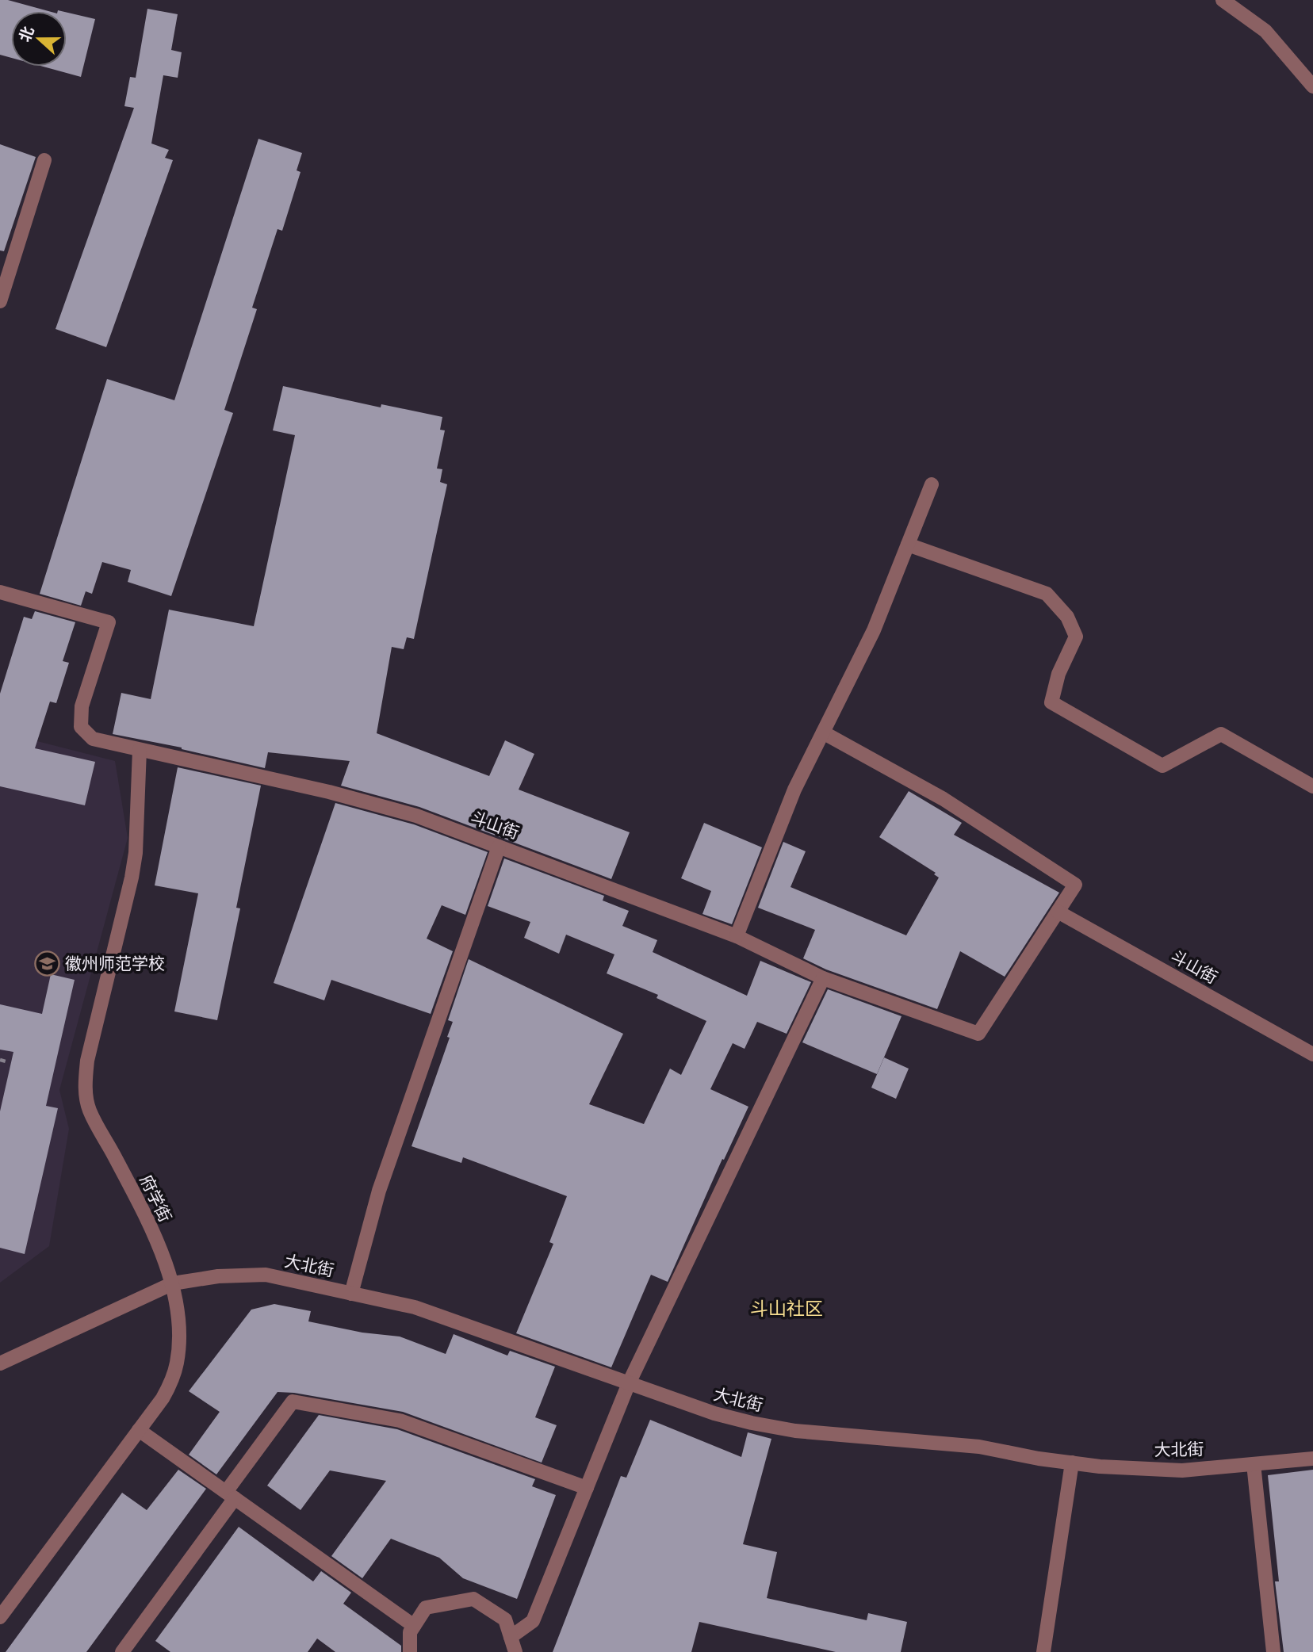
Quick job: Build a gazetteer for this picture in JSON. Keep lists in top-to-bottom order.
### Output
{
  "streets": {
    "street": ["斗山街", "府学街", "大北街"]
  },
  "crossings": [
    ["斗山街", "府学街"],
    ["府学街", "大北街"]
  ],
  "districts": ["斗山社区"],
  "places": {
    "school or university": ["徽州师范学校"]
  },
  "north": "left"
}
